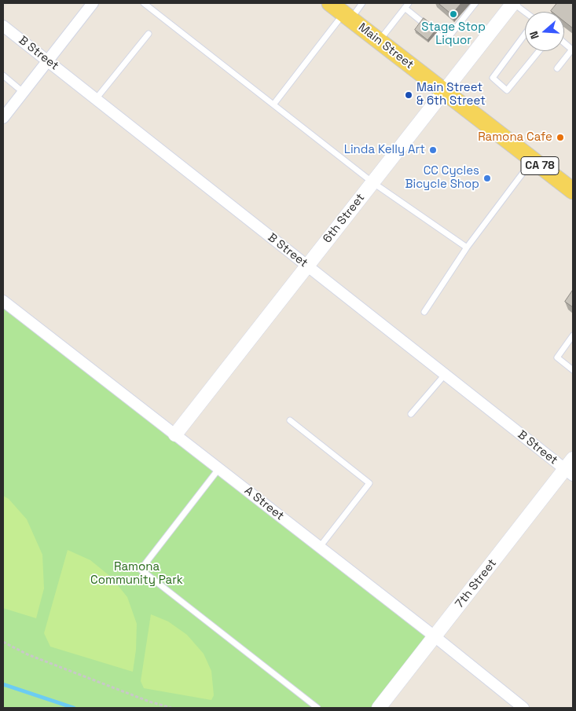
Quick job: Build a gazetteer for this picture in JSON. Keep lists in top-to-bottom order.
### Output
{
  "streets": {
    "main road": ["Main Street", "CA 78"],
    "street": [
      "B Street",
      "6th Street",
      "A Street",
      "7th Street"
    ]
  },
  "crossings": [
    ["Main Street", "6th Street"],
    ["B Street", "6th Street"],
    ["B Street", "7th Street"],
    ["6th Street", "A Street"],
    ["A Street", "7th Street"]
  ],
  "parks": ["Ramona Community Park"],
  "places": [
    "Stage Stop Liquor",
    "Main Street & 6th Street",
    "Ramona Cafe",
    "Linda Kelly Art",
    "CC Cycles Bicycle Shop"
  ],
  "north": "left"
}
